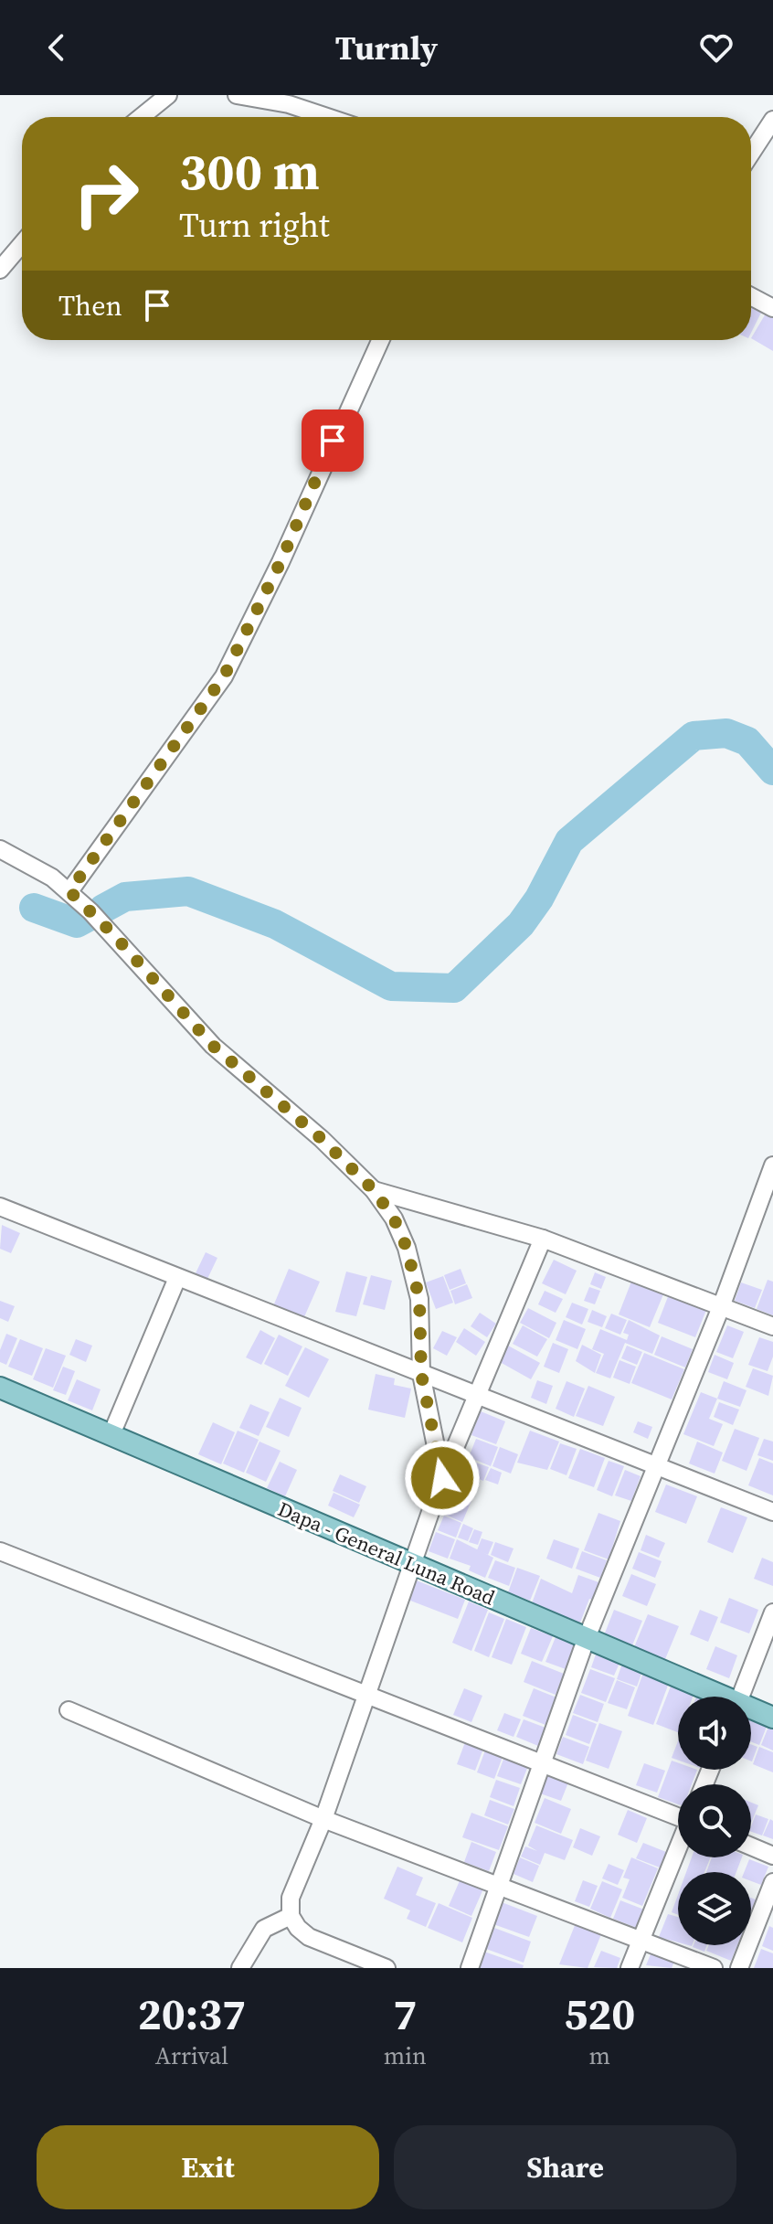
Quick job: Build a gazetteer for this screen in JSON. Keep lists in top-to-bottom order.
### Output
{
  "streets": {
    "main road": ["Dapa - General Luna Road"]
  },
  "page": {
    "header": "Turnly",
    "turn": ["300 m", "Turn right"],
    "then": "Then",
    "eta": [
      "20:37",
      "Arrival",
      "7",
      "min",
      "520",
      "m"
    ],
    "buttons": ["Exit", "Share"]
  }
}
